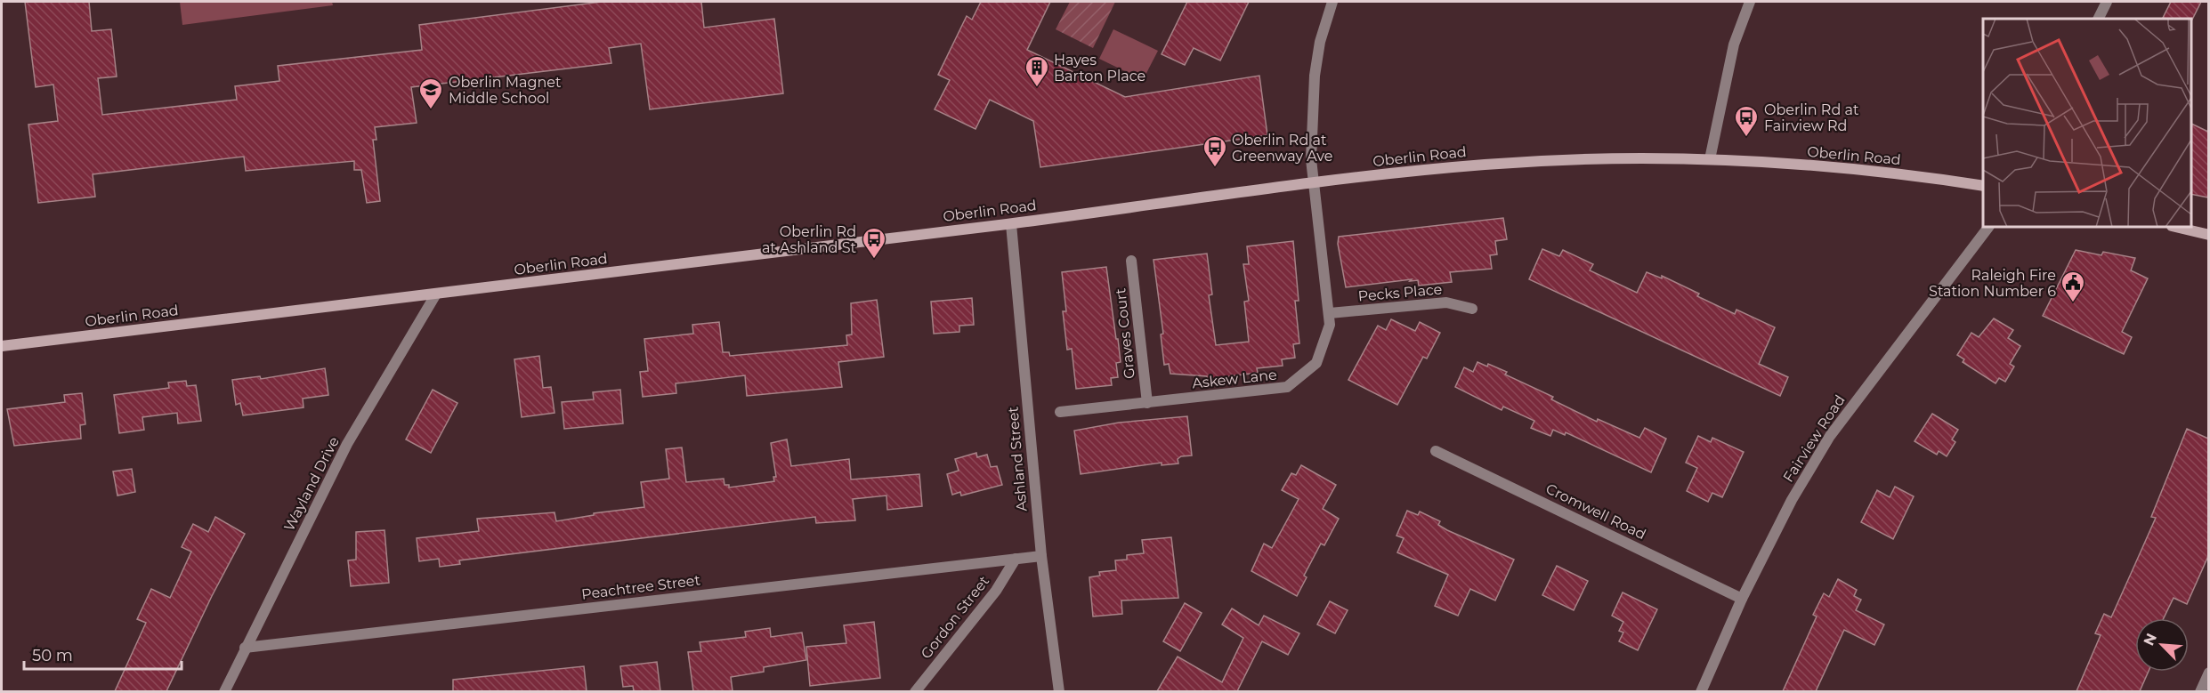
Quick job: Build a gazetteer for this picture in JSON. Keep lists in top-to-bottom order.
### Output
{
  "streets": {
    "main road": ["Oberlin Road"],
    "street": [
      "Pecks Place",
      "Graves Court",
      "Askew Lane",
      "Fairview Road",
      "Ashland Street",
      "Wayland Drive",
      "Cromwell Road",
      "Peachtree Street",
      "Gordon Street"
    ]
  },
  "crossings": [
    ["Oberlin Road", "Askew Lane"],
    ["Oberlin Road", "Ashland Street"],
    ["Oberlin Road", "Wayland Drive"],
    ["Pecks Place", "Askew Lane"],
    ["Graves Court", "Askew Lane"],
    ["Fairview Road", "Cromwell Road"],
    ["Ashland Street", "Peachtree Street"],
    ["Wayland Drive", "Peachtree Street"],
    ["Peachtree Street", "Gordon Street"]
  ],
  "places": {
    "building": ["Hayes Barton Place"],
    "school or university": ["Oberlin Magnet Middle School"],
    "bus stop": ["Oberlin Rd at Fairview Rd", "Oberlin Rd at Greenway Ave", "Oberlin Rd at Ashland St"],
    "public building": ["Raleigh Fire Station Number 6"]
  },
  "scale_bar": "50 m",
  "north": "top left"
}
